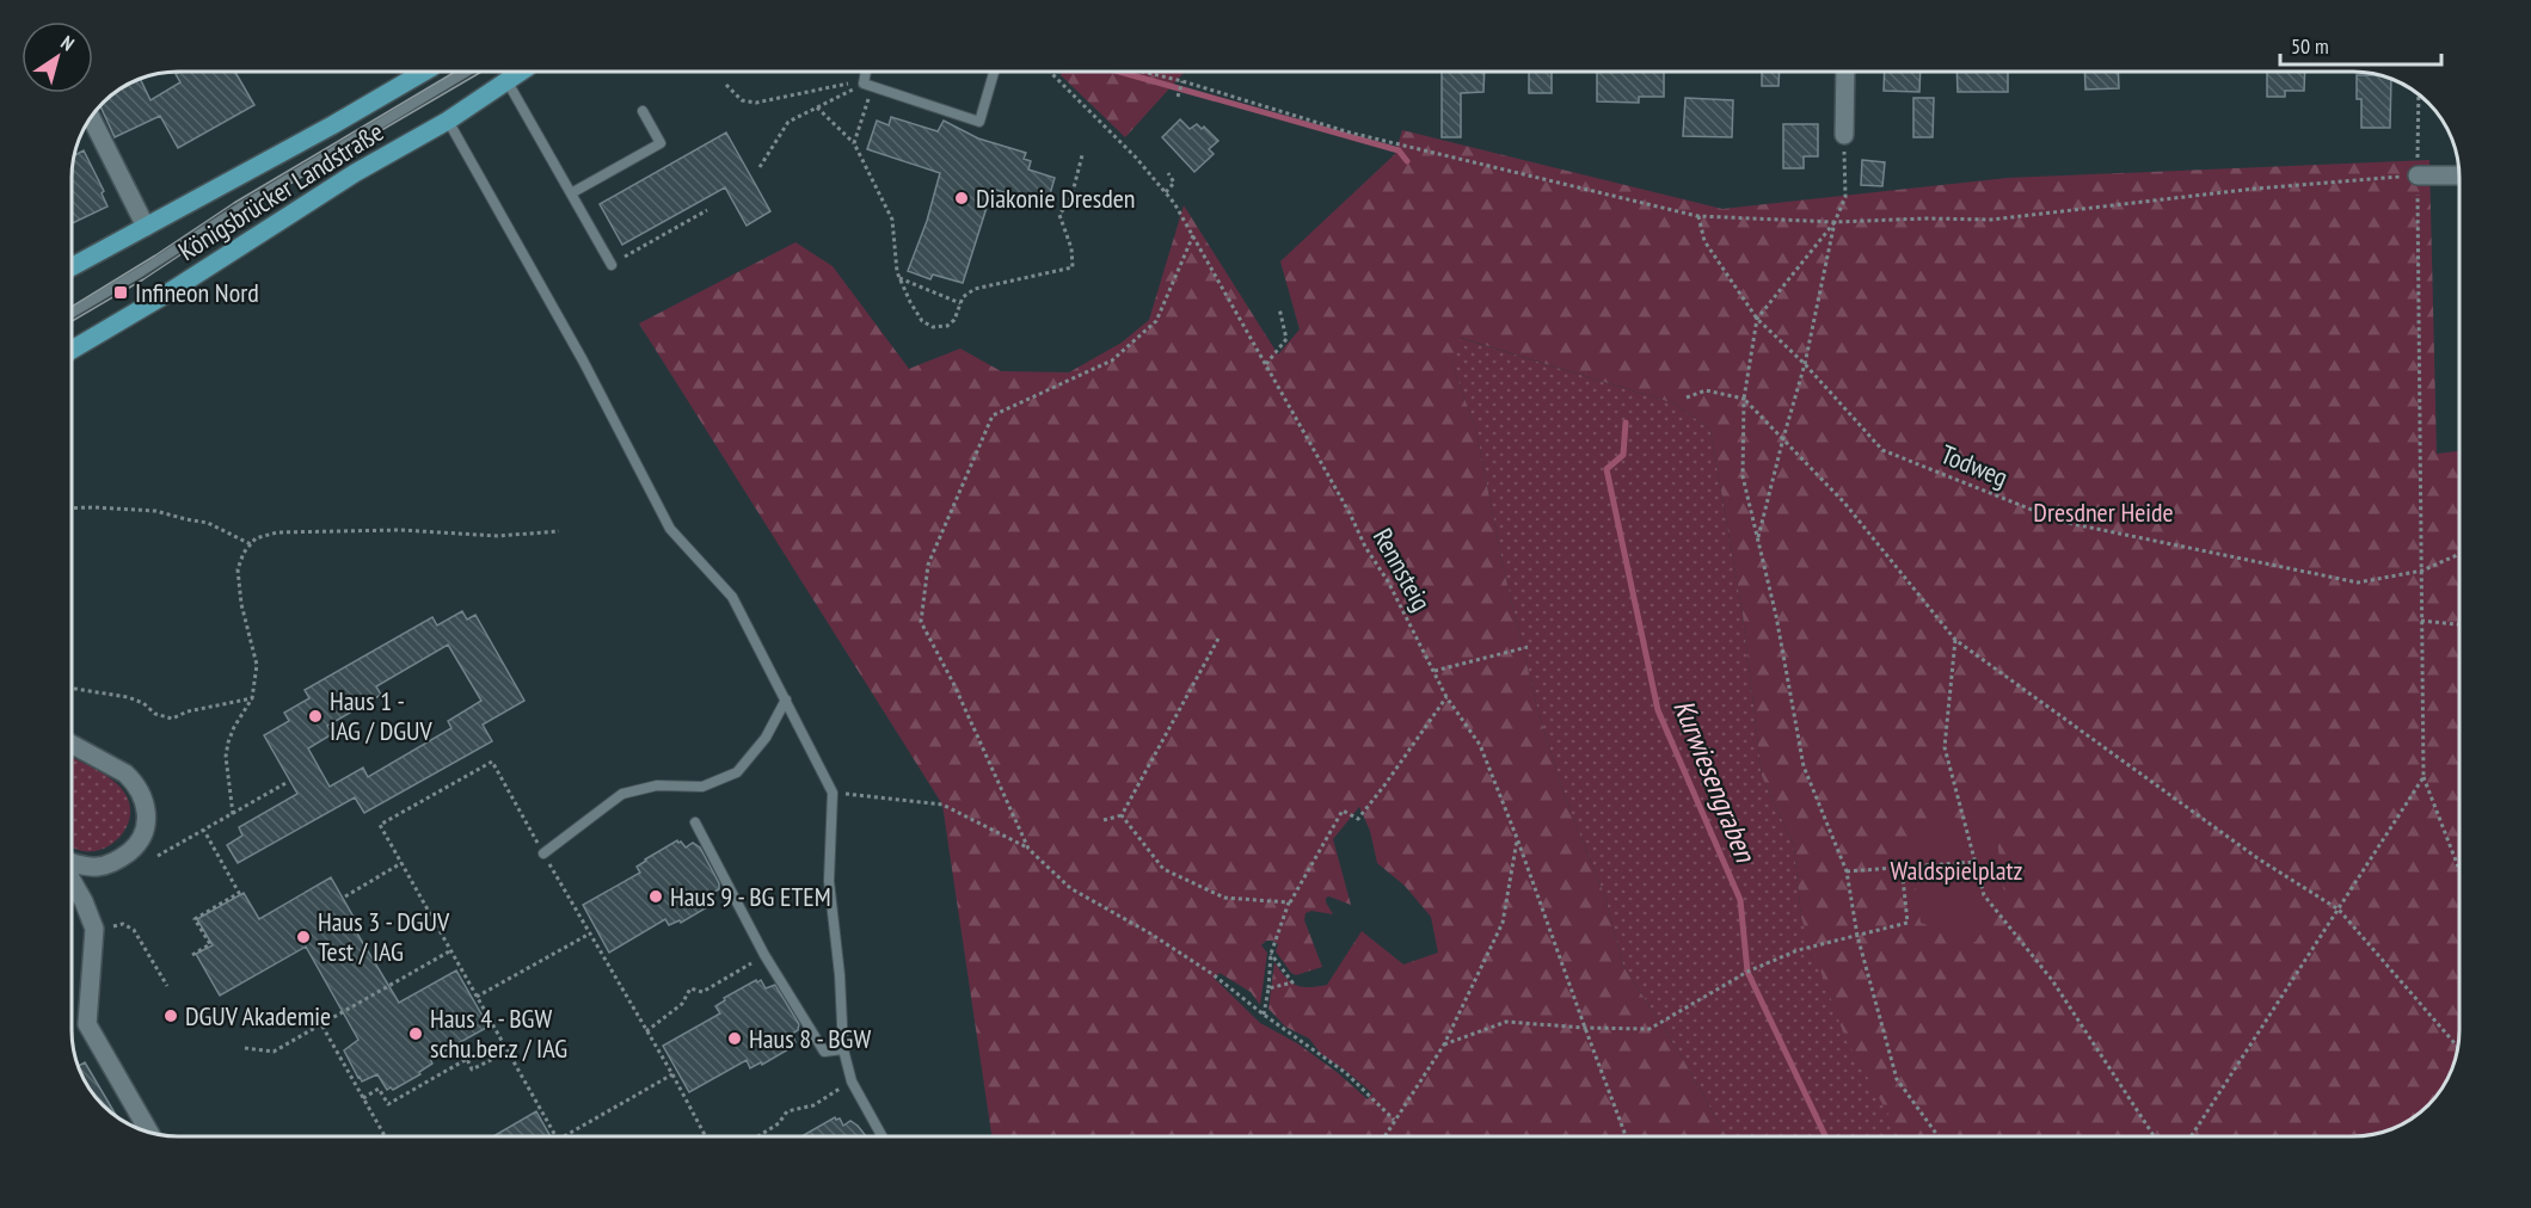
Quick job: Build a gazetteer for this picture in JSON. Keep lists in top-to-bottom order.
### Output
{
  "streets": {
    "main road": ["Königsbrücker Landstraße"],
    "path": ["Todweg", "Rennsteig"]
  },
  "water": ["Kurwiesengraben"],
  "parks": ["Dresdner Heide", "Waldspielplatz"],
  "places": {
    "other": [
      "Diakonie Dresden",
      "Haus 1 - IAG / DGUV",
      "Haus 9 - BG ETEM",
      "Haus 3 - DGUV Test / IAG",
      "DGUV Akademie",
      "Haus 4 - BGW schu.ber.z / IAG",
      "Haus 8 - BGW"
    ],
    "transit": ["Infineon Nord"]
  },
  "scale_bar": "50 m",
  "north": "top right"
}
